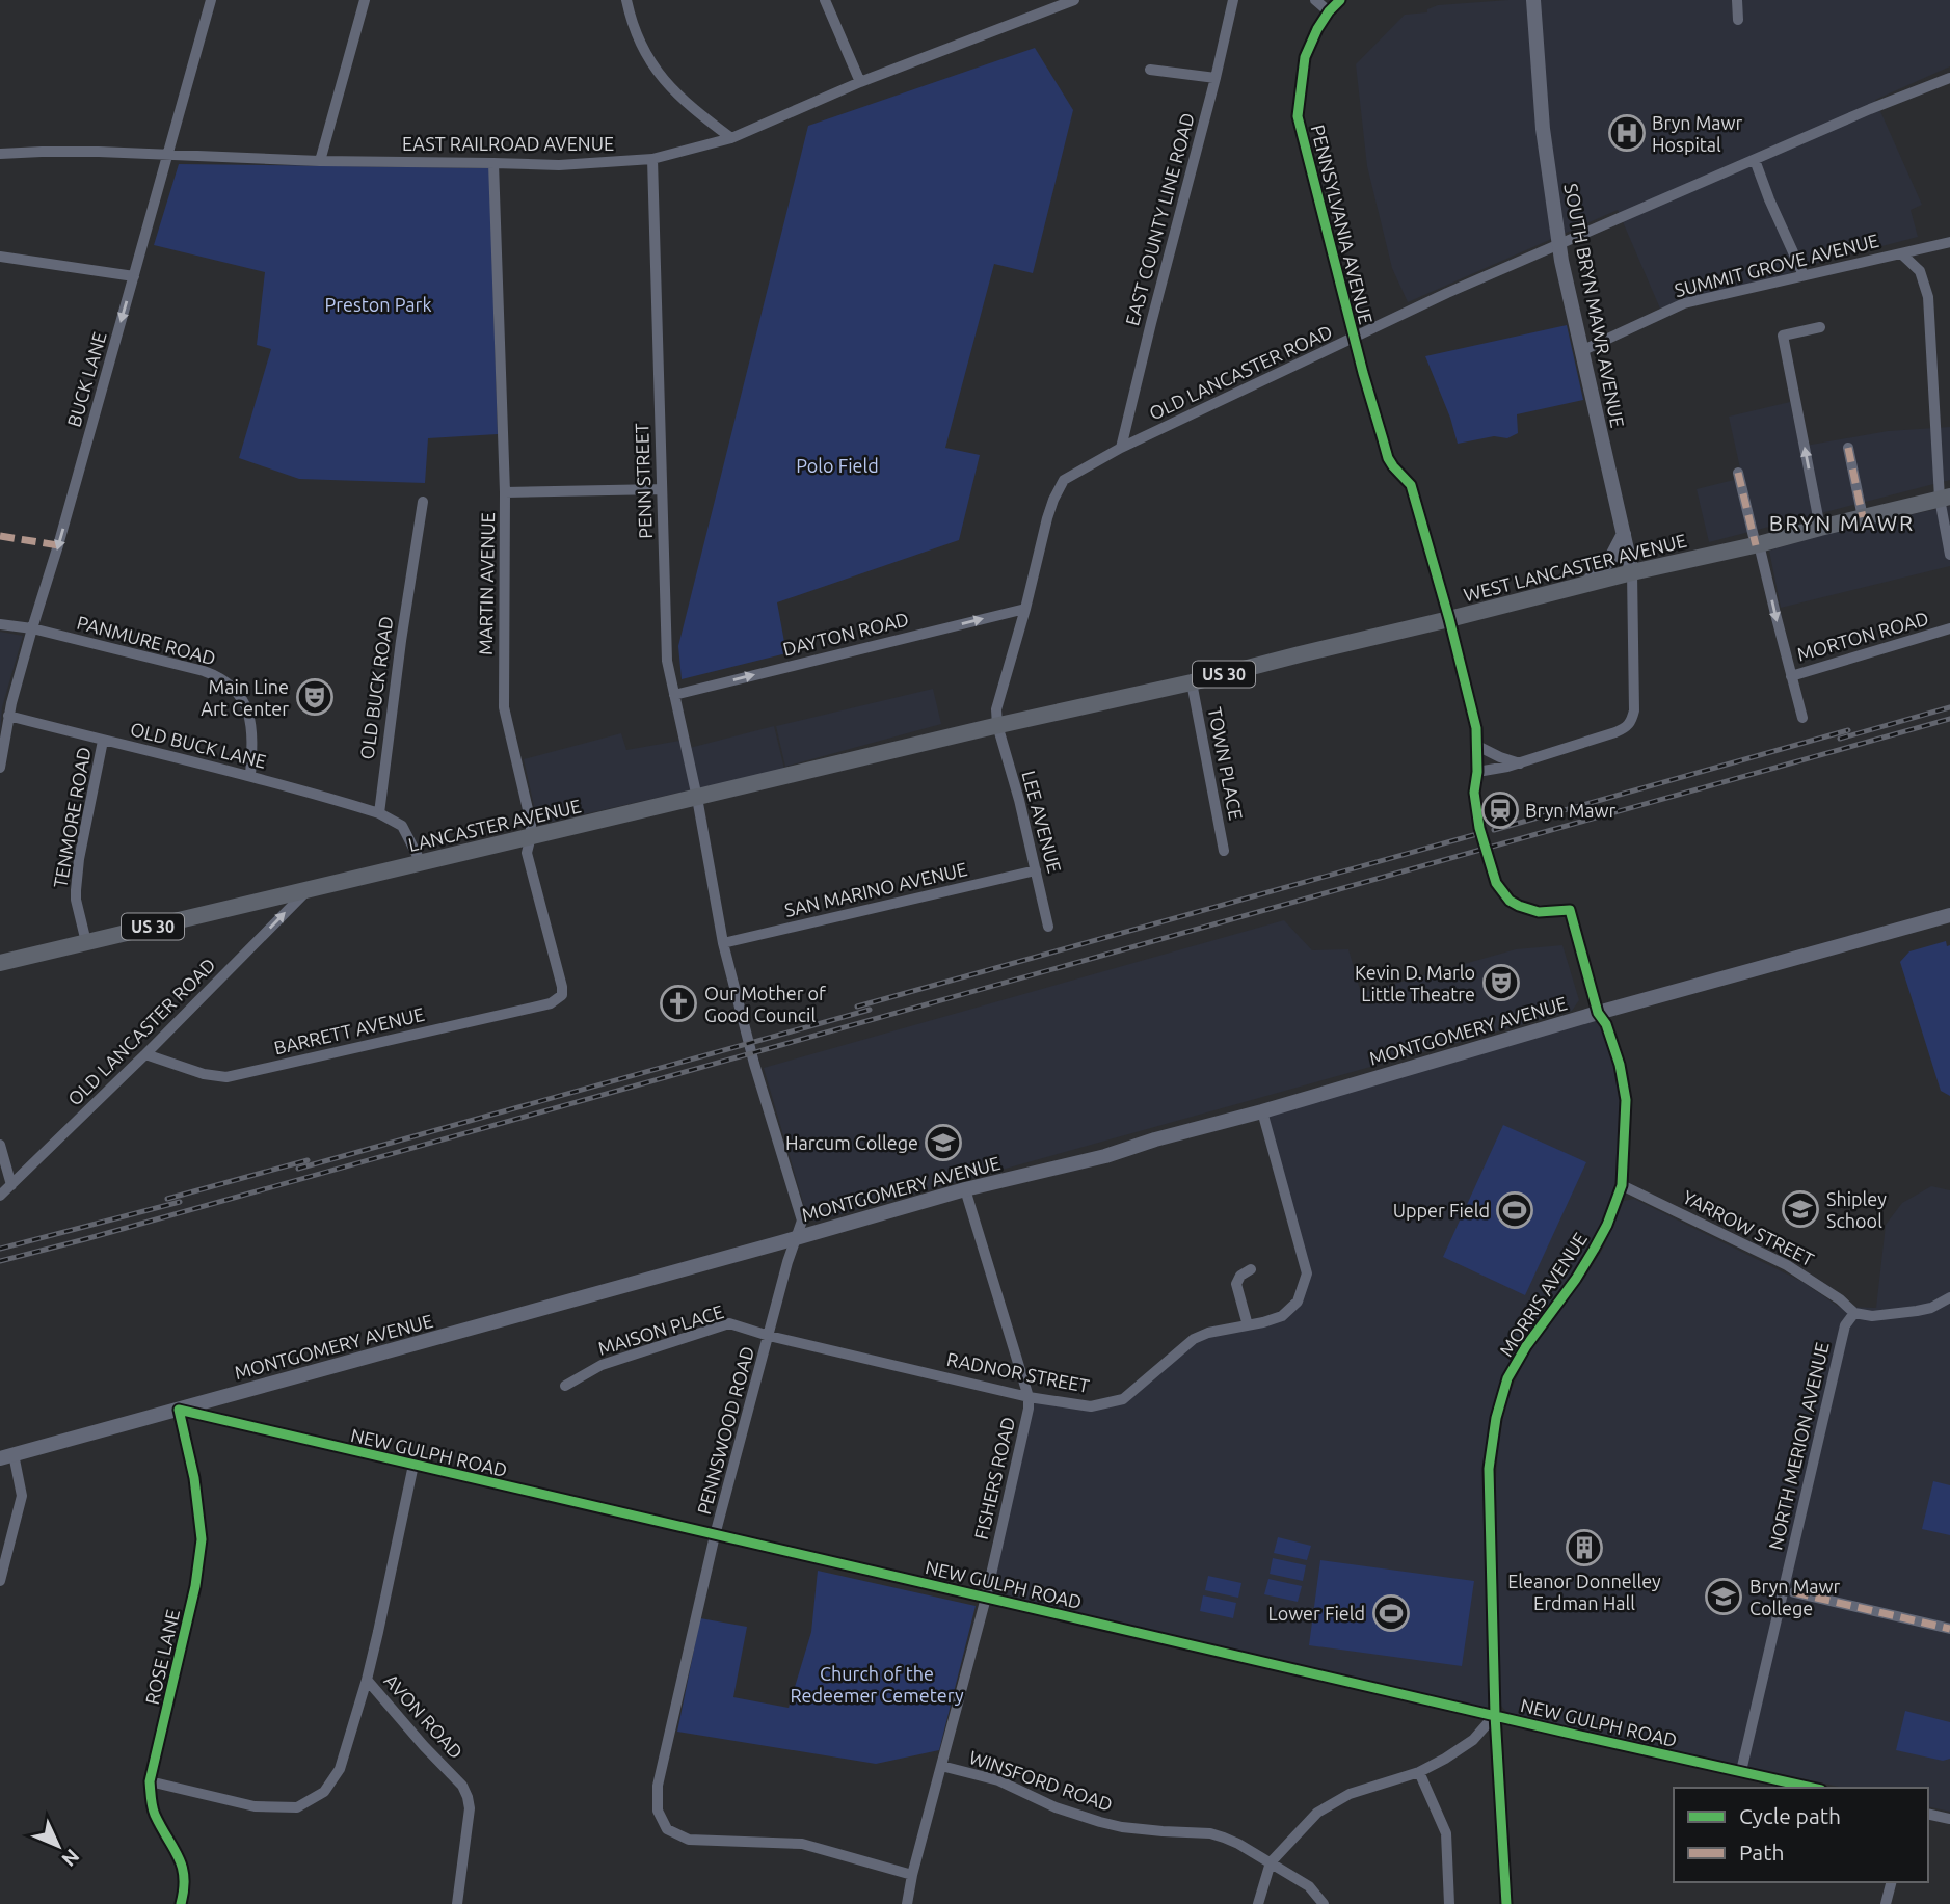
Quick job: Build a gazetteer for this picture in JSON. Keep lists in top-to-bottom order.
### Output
{
  "streets": {
    "highway": ["WEST LANCASTER AVENUE", "US 30", "LANCASTER AVENUE"],
    "main road": ["SOUTH BRYN MAWR AVENUE", "MONTGOMERY AVENUE"],
    "street": [
      "EAST RAILROAD AVENUE",
      "EAST COUNTY LINE ROAD",
      "PENNSYLVANIA AVENUE",
      "SUMMIT GROVE AVENUE",
      "OLD LANCASTER ROAD",
      "BUCK LANE",
      "PENN STREET",
      "MARTIN AVENUE",
      "DAYTON ROAD",
      "MORTON ROAD",
      "PANMURE ROAD",
      "OLD BUCK ROAD",
      "OLD BUCK LANE",
      "TOWN PLACE",
      "TENMORE ROAD",
      "LEE AVENUE",
      "SAN MARINO AVENUE",
      "BARRETT AVENUE",
      "YARROW STREET",
      "MORRIS AVENUE",
      "MAISON PLACE",
      "RADNOR STREET",
      "PENNSWOOD ROAD",
      "NORTH MERION AVENUE",
      "NEW GULPH ROAD",
      "FISHERS ROAD",
      "ROSE LANE",
      "AVON ROAD",
      "WINSFORD ROAD"
    ]
  },
  "crossings": [
    ["EAST RAILROAD AVENUE", "BUCK LANE"],
    ["EAST RAILROAD AVENUE", "PENN STREET"],
    ["EAST RAILROAD AVENUE", "MARTIN AVENUE"],
    ["EAST COUNTY LINE ROAD", "OLD LANCASTER ROAD"],
    ["PENNSYLVANIA AVENUE", "OLD LANCASTER ROAD"],
    ["PENNSYLVANIA AVENUE", "WEST LANCASTER AVENUE"],
    ["SUMMIT GROVE AVENUE", "SOUTH BRYN MAWR AVENUE"],
    ["SUMMIT GROVE AVENUE", "WEST LANCASTER AVENUE"],
    ["SOUTH BRYN MAWR AVENUE", "OLD LANCASTER ROAD"],
    ["SOUTH BRYN MAWR AVENUE", "WEST LANCASTER AVENUE"],
    ["OLD LANCASTER ROAD", "WEST LANCASTER AVENUE"],
    ["OLD LANCASTER ROAD", "DAYTON ROAD"],
    ["OLD LANCASTER ROAD", "LEE AVENUE"],
    ["OLD LANCASTER ROAD", "LANCASTER AVENUE"],
    ["OLD LANCASTER ROAD", "BARRETT AVENUE"],
    ["BUCK LANE", "PANMURE ROAD"],
    ["BUCK LANE", "OLD BUCK LANE"],
    ["PENN STREET", "DAYTON ROAD"],
    ["PENN STREET", "LANCASTER AVENUE"],
    ["PENN STREET", "PENNSWOOD ROAD"],
    ["WEST LANCASTER AVENUE", "MORTON ROAD"],
    ["WEST LANCASTER AVENUE", "TOWN PLACE"],
    ["WEST LANCASTER AVENUE", "LEE AVENUE"],
    ["WEST LANCASTER AVENUE", "LANCASTER AVENUE"],
    ["MARTIN AVENUE", "LANCASTER AVENUE"],
    ["MARTIN AVENUE", "BARRETT AVENUE"],
    ["PANMURE ROAD", "OLD BUCK LANE"],
    ["OLD BUCK ROAD", "OLD BUCK LANE"],
    ["OLD BUCK LANE", "TENMORE ROAD"],
    ["TENMORE ROAD", "LANCASTER AVENUE"],
    ["LEE AVENUE", "LANCASTER AVENUE"],
    ["LEE AVENUE", "SAN MARINO AVENUE"],
    ["LANCASTER AVENUE", "PENNSWOOD ROAD"],
    ["SAN MARINO AVENUE", "PENNSWOOD ROAD"],
    ["MONTGOMERY AVENUE", "MORRIS AVENUE"],
    ["MONTGOMERY AVENUE", "RADNOR STREET"],
    ["MONTGOMERY AVENUE", "PENNSWOOD ROAD"],
    ["MONTGOMERY AVENUE", "NEW GULPH ROAD"],
    ["MONTGOMERY AVENUE", "FISHERS ROAD"],
    ["MONTGOMERY AVENUE", "ROSE LANE"],
    ["YARROW STREET", "MORRIS AVENUE"],
    ["YARROW STREET", "NORTH MERION AVENUE"],
    ["MORRIS AVENUE", "NEW GULPH ROAD"],
    ["MAISON PLACE", "RADNOR STREET"],
    ["MAISON PLACE", "PENNSWOOD ROAD"],
    ["RADNOR STREET", "PENNSWOOD ROAD"],
    ["RADNOR STREET", "FISHERS ROAD"],
    ["PENNSWOOD ROAD", "NEW GULPH ROAD"],
    ["PENNSWOOD ROAD", "FISHERS ROAD"],
    ["NORTH MERION AVENUE", "NEW GULPH ROAD"],
    ["NEW GULPH ROAD", "FISHERS ROAD"],
    ["NEW GULPH ROAD", "ROSE LANE"],
    ["NEW GULPH ROAD", "AVON ROAD"],
    ["FISHERS ROAD", "WINSFORD ROAD"]
  ],
  "one_way": ["BUCK LANE", "DAYTON ROAD", "MORTON ROAD"],
  "districts": ["BRYN MAWR"],
  "parks": ["Preston Park", "Polo Field", "Church of the Redeemer Cemetery"],
  "places": {
    "hospital": ["Bryn Mawr Hospital"],
    "theatre": ["Main Line Art Center", "Kevin D. Marlo Little Theatre"],
    "station": ["Bryn Mawr"],
    "church": ["Our Mother of Good Council"],
    "school or university": ["Harcum College", "Shipley School", "Bryn Mawr College"],
    "sports": ["Upper Field", "Lower Field"],
    "building": ["Eleanor Donnelley Erdman Hall"]
  },
  "legend": ["Cycle path", "Path"],
  "north": "bottom right"
}
